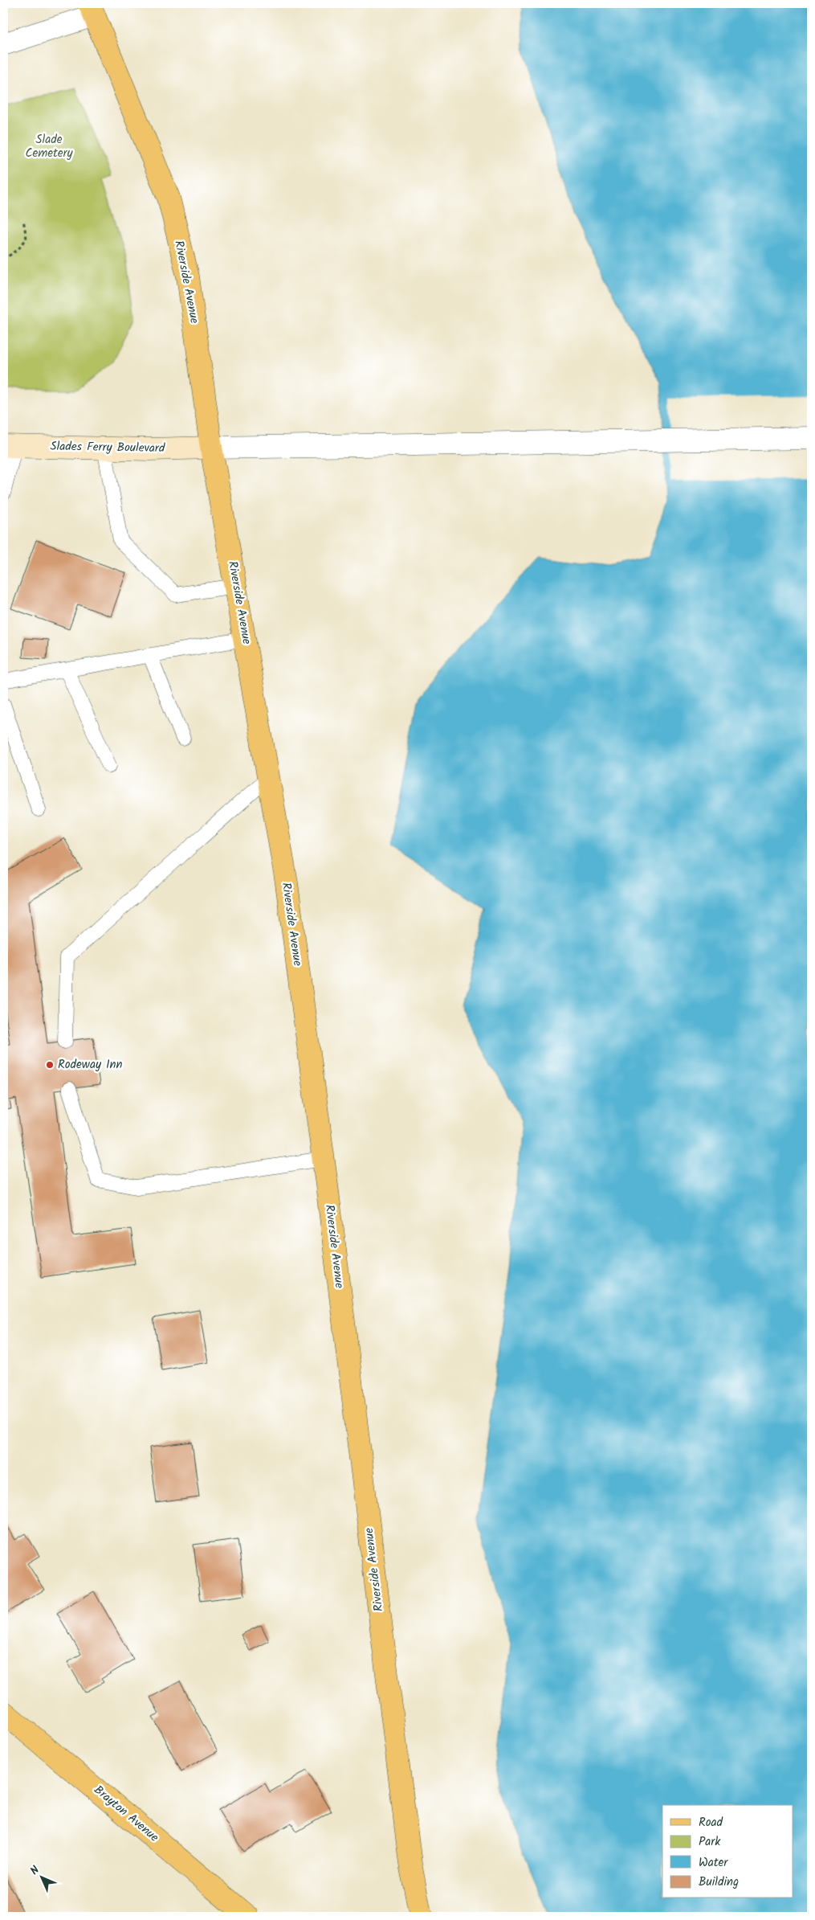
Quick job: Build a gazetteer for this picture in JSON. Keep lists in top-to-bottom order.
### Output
{
  "streets": {
    "main road": ["Riverside Avenue", "Slades Ferry Boulevard", "Brayton Avenue"]
  },
  "crossings": [
    ["Riverside Avenue", "Slades Ferry Boulevard"]
  ],
  "parks": ["Slade Cemetery"],
  "places": ["Rodeway Inn"],
  "legend": [
    "Road",
    "Park",
    "Water",
    "Building"
  ],
  "north": "top left"
}
